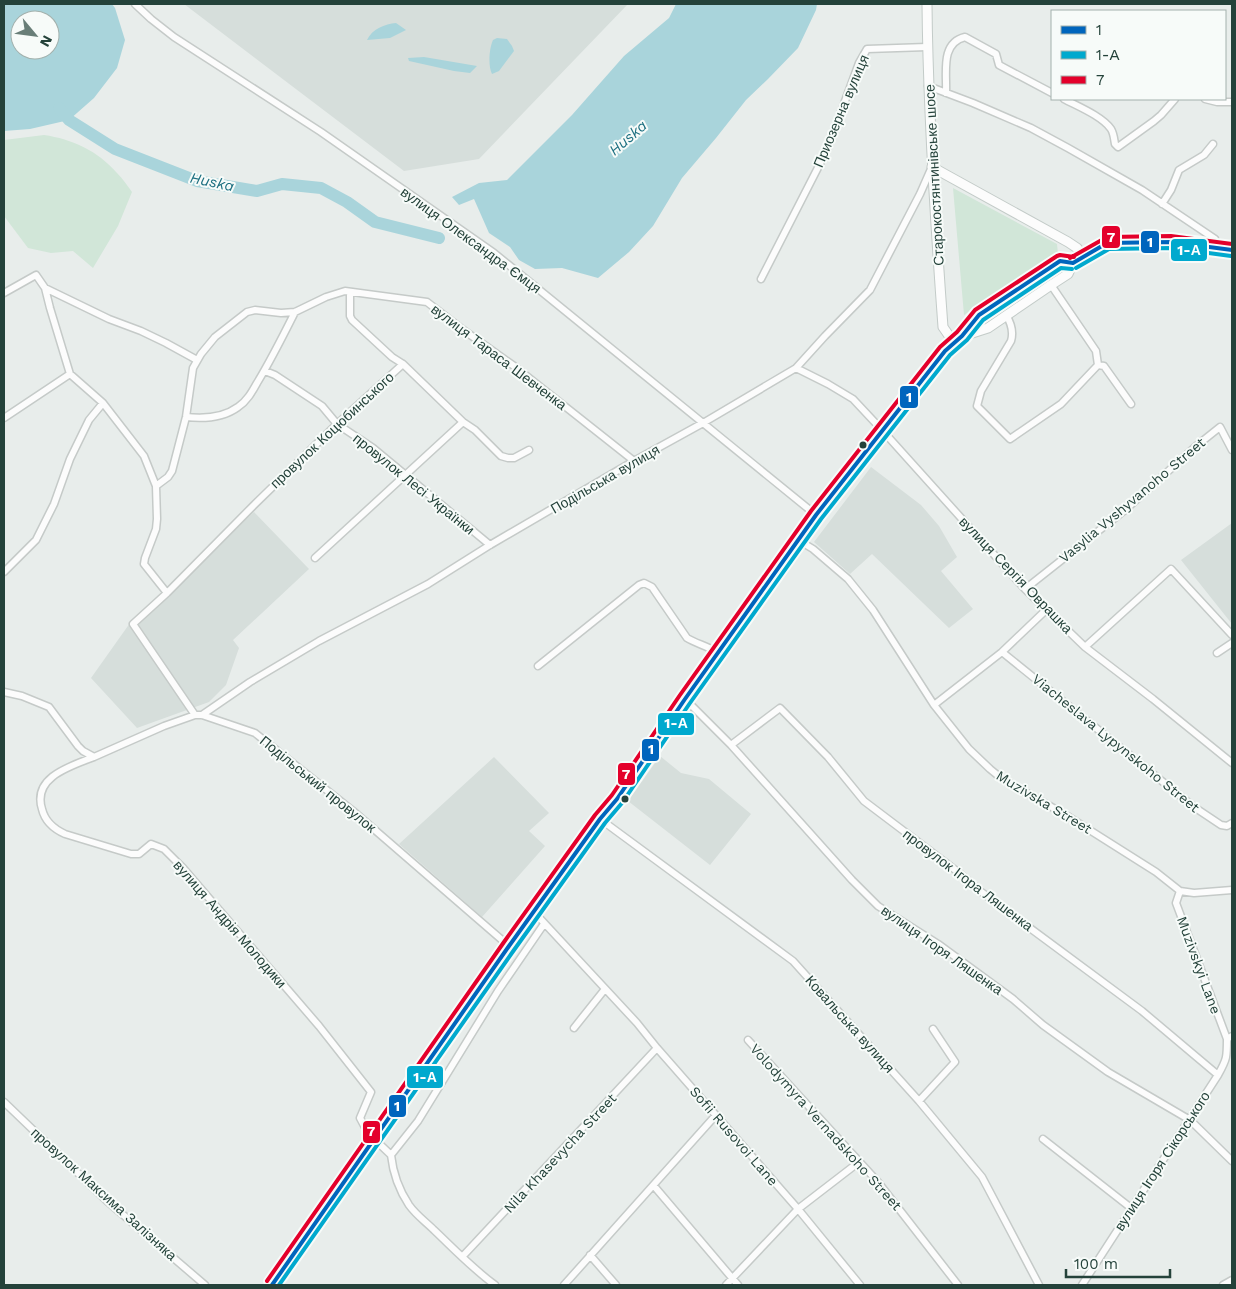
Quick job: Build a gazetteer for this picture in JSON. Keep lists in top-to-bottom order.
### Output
{
  "streets": {
    "main road": ["Старокостянтинівське шосе"],
    "street": [
      "Приозерна вулиця",
      "вулиця Олександра Ємця",
      "вулиця Тараса Шевченка",
      "провулок Коцюбинського",
      "Подільська вулиця",
      "провулок Лесі Українки",
      "Vasylia Vyshyvanoho Street",
      "вулиця Сергія Оврашка",
      "Viacheslava Lypynskoho Street",
      "Подільський провулок",
      "Muzivska Street",
      "провулок Ігора Ляшенка",
      "вулиця Андрія Молодики",
      "вулиця Ігоря Ляшенка",
      "Muzivskyi Lane",
      "Ковальська вулиця",
      "Volodymyra Vernadskoho Street",
      "Sofii Rusovoi Lane",
      "Nila Khasevycha Street",
      "вулиця Ігоря Сікорського",
      "провулок Максима Залізняка"
    ]
  },
  "crossings": [
    ["Приозерна вулиця", "Старокостянтинівське шосе"],
    ["Старокостянтинівське шосе", "Подільська вулиця"],
    ["вулиця Олександра Ємця", "Подільська вулиця"],
    ["вулиця Тараса Шевченка", "Подільська вулиця"],
    ["провулок Коцюбинського", "Подільська вулиця"],
    ["провулок Коцюбинського", "провулок Лесі Українки"],
    ["провулок Коцюбинського", "Подільський провулок"],
    ["Подільська вулиця", "провулок Лесі Українки"],
    ["Подільська вулиця", "вулиця Сергія Оврашка"],
    ["Подільська вулиця", "Подільський провулок"],
    ["Vasylia Vyshyvanoho Street", "вулиця Сергія Оврашка"],
    ["Muzivska Street", "Muzivskyi Lane"],
    ["провулок Ігора Ляшенка", "вулиця Ігоря Ляшенка"],
    ["провулок Ігора Ляшенка", "вулиця Ігоря Сікорського"],
    ["вулиця Ігоря Ляшенка", "вулиця Ігоря Сікорського"],
    ["Muzivskyi Lane", "вулиця Ігоря Сікорського"],
    ["Sofii Rusovoi Lane", "Nila Khasevycha Street"]
  ],
  "water": ["Huska"],
  "lines": ["transit line 7", "transit line 1", "transit line 1-А"],
  "legend": ["1", "1-А", "7"],
  "scale_bar": "100 m",
  "north": "bottom right"
}
